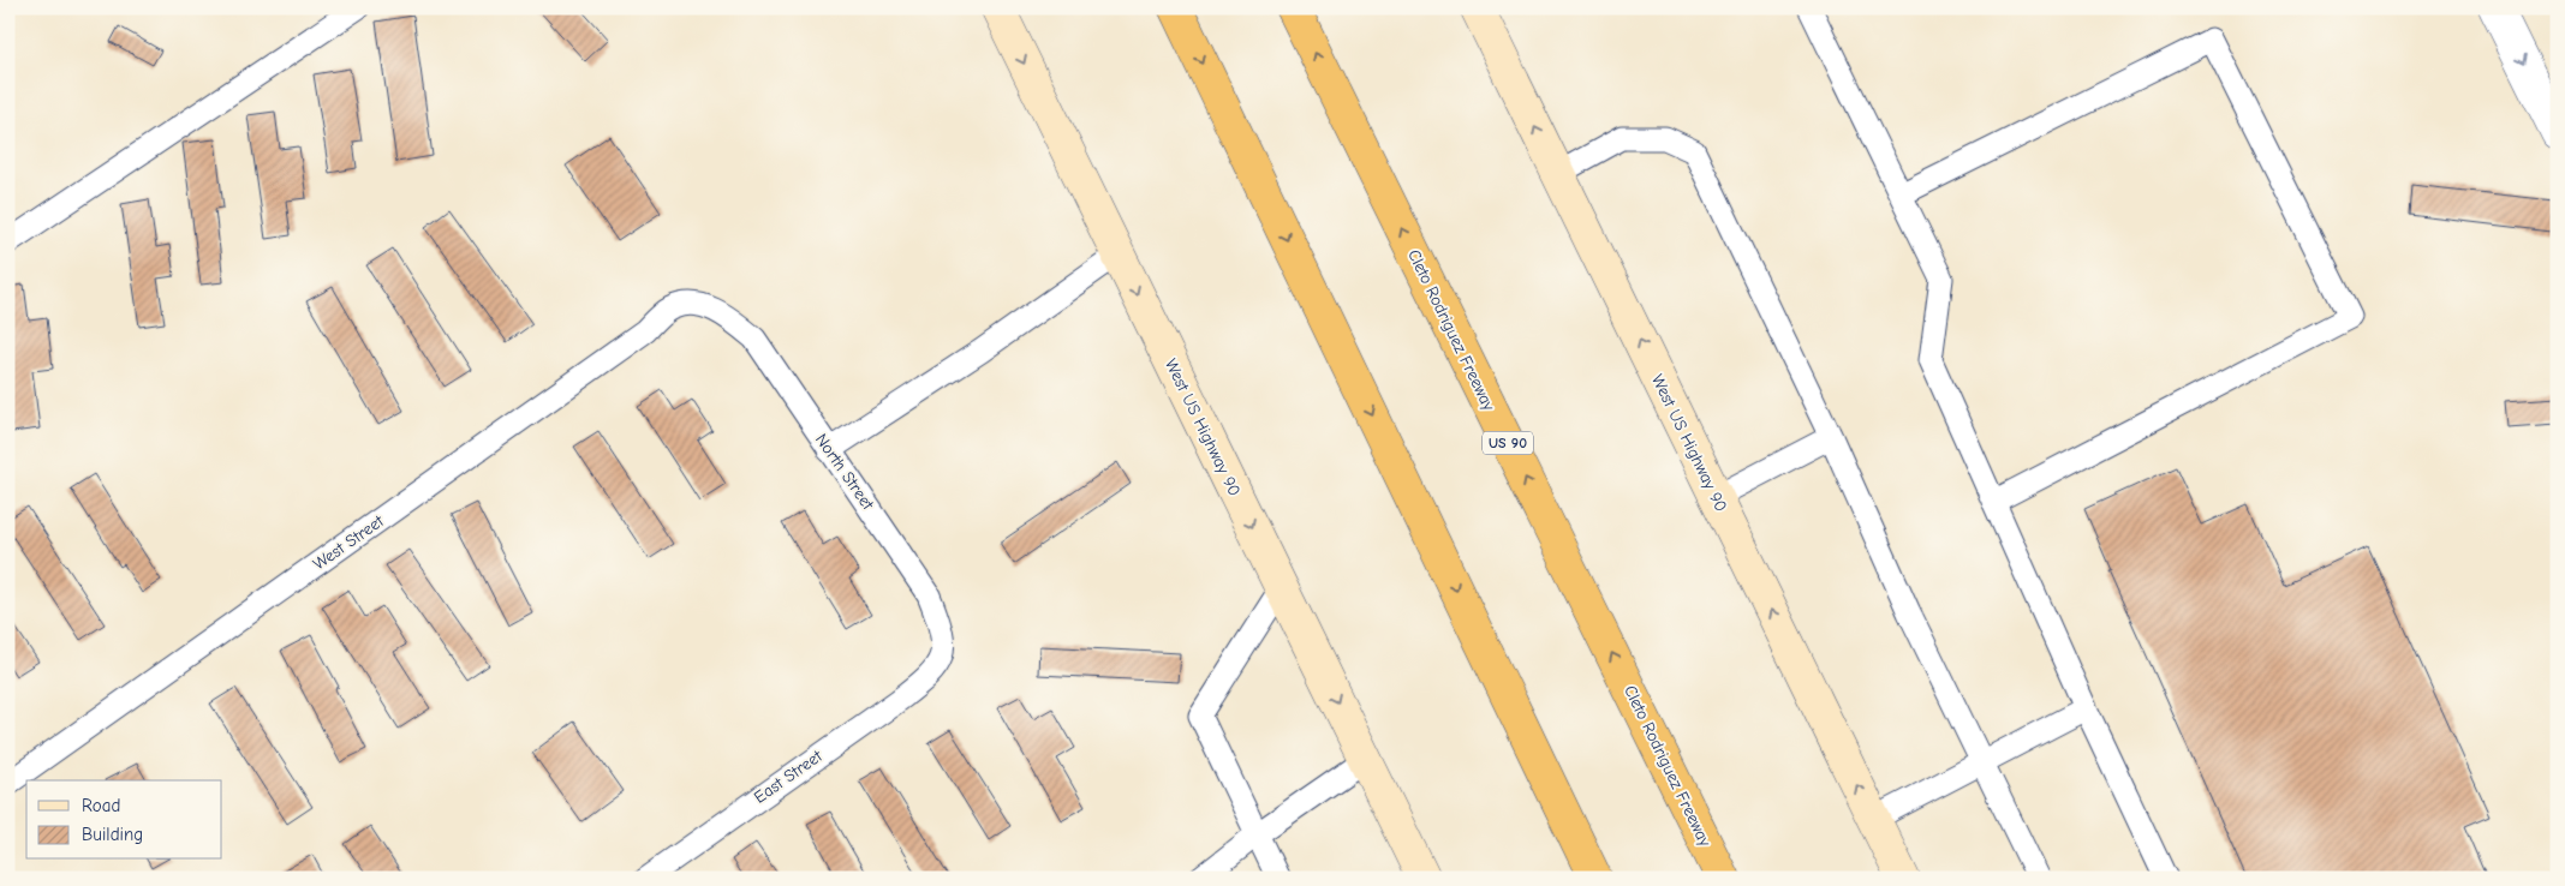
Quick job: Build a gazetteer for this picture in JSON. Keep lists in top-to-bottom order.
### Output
{
  "streets": {
    "highway": ["Cleto Rodriguez Freeway", "US 90"],
    "main road": ["West US Highway 90"],
    "lane": ["North Street", "West Street", "East Street"]
  },
  "crossings": [
    ["North Street", "West Street"],
    ["North Street", "East Street"]
  ],
  "legend": ["Road", "Building"]
}
